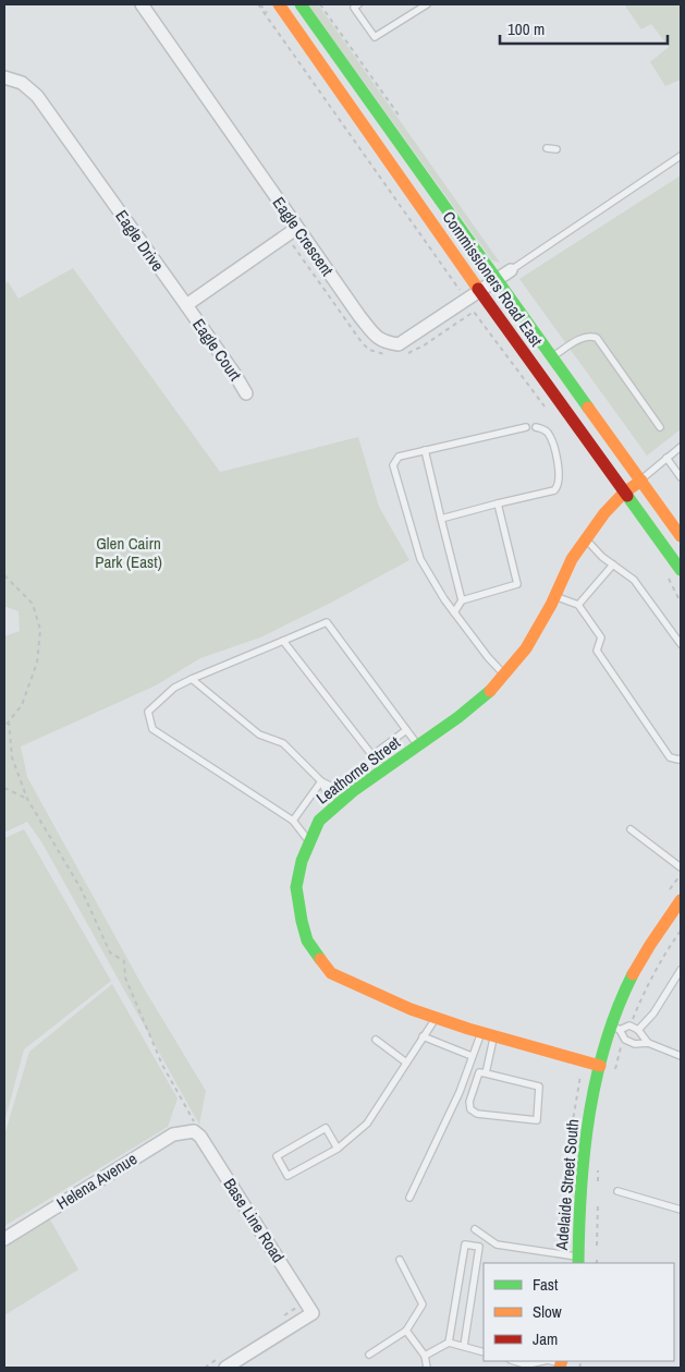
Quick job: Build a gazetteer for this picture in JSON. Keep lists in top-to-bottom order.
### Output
{
  "streets": {
    "main road": ["Commissioners Road East", "Leathorne Street", "Adelaide Street South"],
    "street": [
      "Eagle Crescent",
      "Eagle Drive",
      "Eagle Court",
      "Helena Avenue",
      "Base Line Road"
    ]
  },
  "crossings": [
    ["Eagle Crescent", "Commissioners Road East"],
    ["Eagle Drive", "Eagle Court"],
    ["Commissioners Road East", "Leathorne Street"],
    ["Leathorne Street", "Adelaide Street South"],
    ["Helena Avenue", "Base Line Road"]
  ],
  "parks": ["Glen Cairn Park (East)"],
  "legend": ["Fast", "Slow", "Jam"],
  "scale_bar": "100 m"
}
